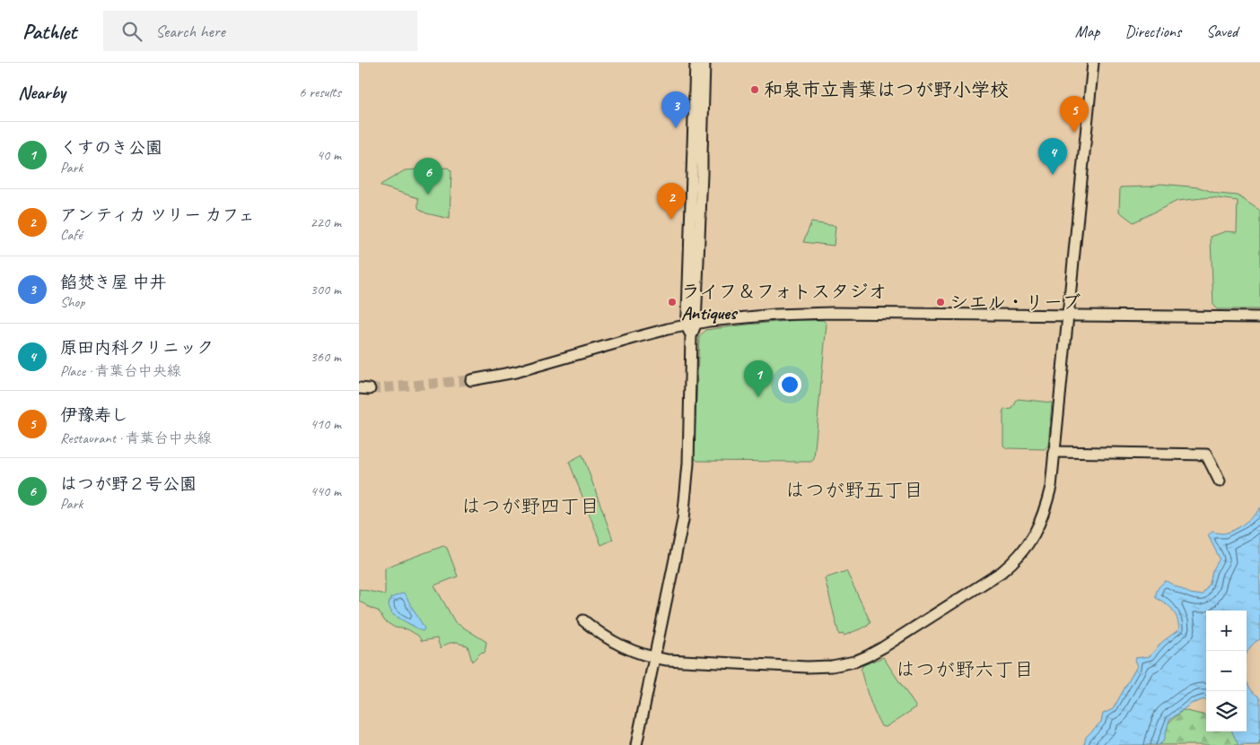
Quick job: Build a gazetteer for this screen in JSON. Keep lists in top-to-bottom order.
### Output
{
  "districts": ["はつが野五丁目", "はつが野四丁目", "はつが野六丁目"],
  "places": ["和泉市立青葉はつが野小学校", "ライフ＆フォトスタジオ Antiques", "シエル・リーブ"],
  "page": {
    "header": "Pathlet",
    "search": "Search here",
    "nav": ["Map", "Directions", "Saved"],
    "heading": ["Nearby", "6 results"],
    "pins": [
      "3",
      "5",
      "4",
      "6",
      "2",
      "1"
    ],
    "list": [
      {
        "mark": "1",
        "name": "くすのき公園",
        "note": "Park",
        "value": "40 m"
      },
      {
        "mark": "2",
        "name": "アンティカ ツリー カフェ",
        "note": "Café",
        "value": "220 m"
      },
      {
        "mark": "3",
        "name": "餡焚き屋 中井",
        "note": "Shop",
        "value": "300 m"
      },
      {
        "mark": "4",
        "name": "原田内科クリニック",
        "note": "Place · 青葉台中央線",
        "value": "360 m"
      },
      {
        "mark": "5",
        "name": "伊豫寿し",
        "note": "Restaurant · 青葉台中央線",
        "value": "410 m"
      },
      {
        "mark": "6",
        "name": "はつが野２号公園",
        "note": "Park",
        "value": "440 m"
      }
    ],
    "map_buttons": ["+", "−"]
  }
}
